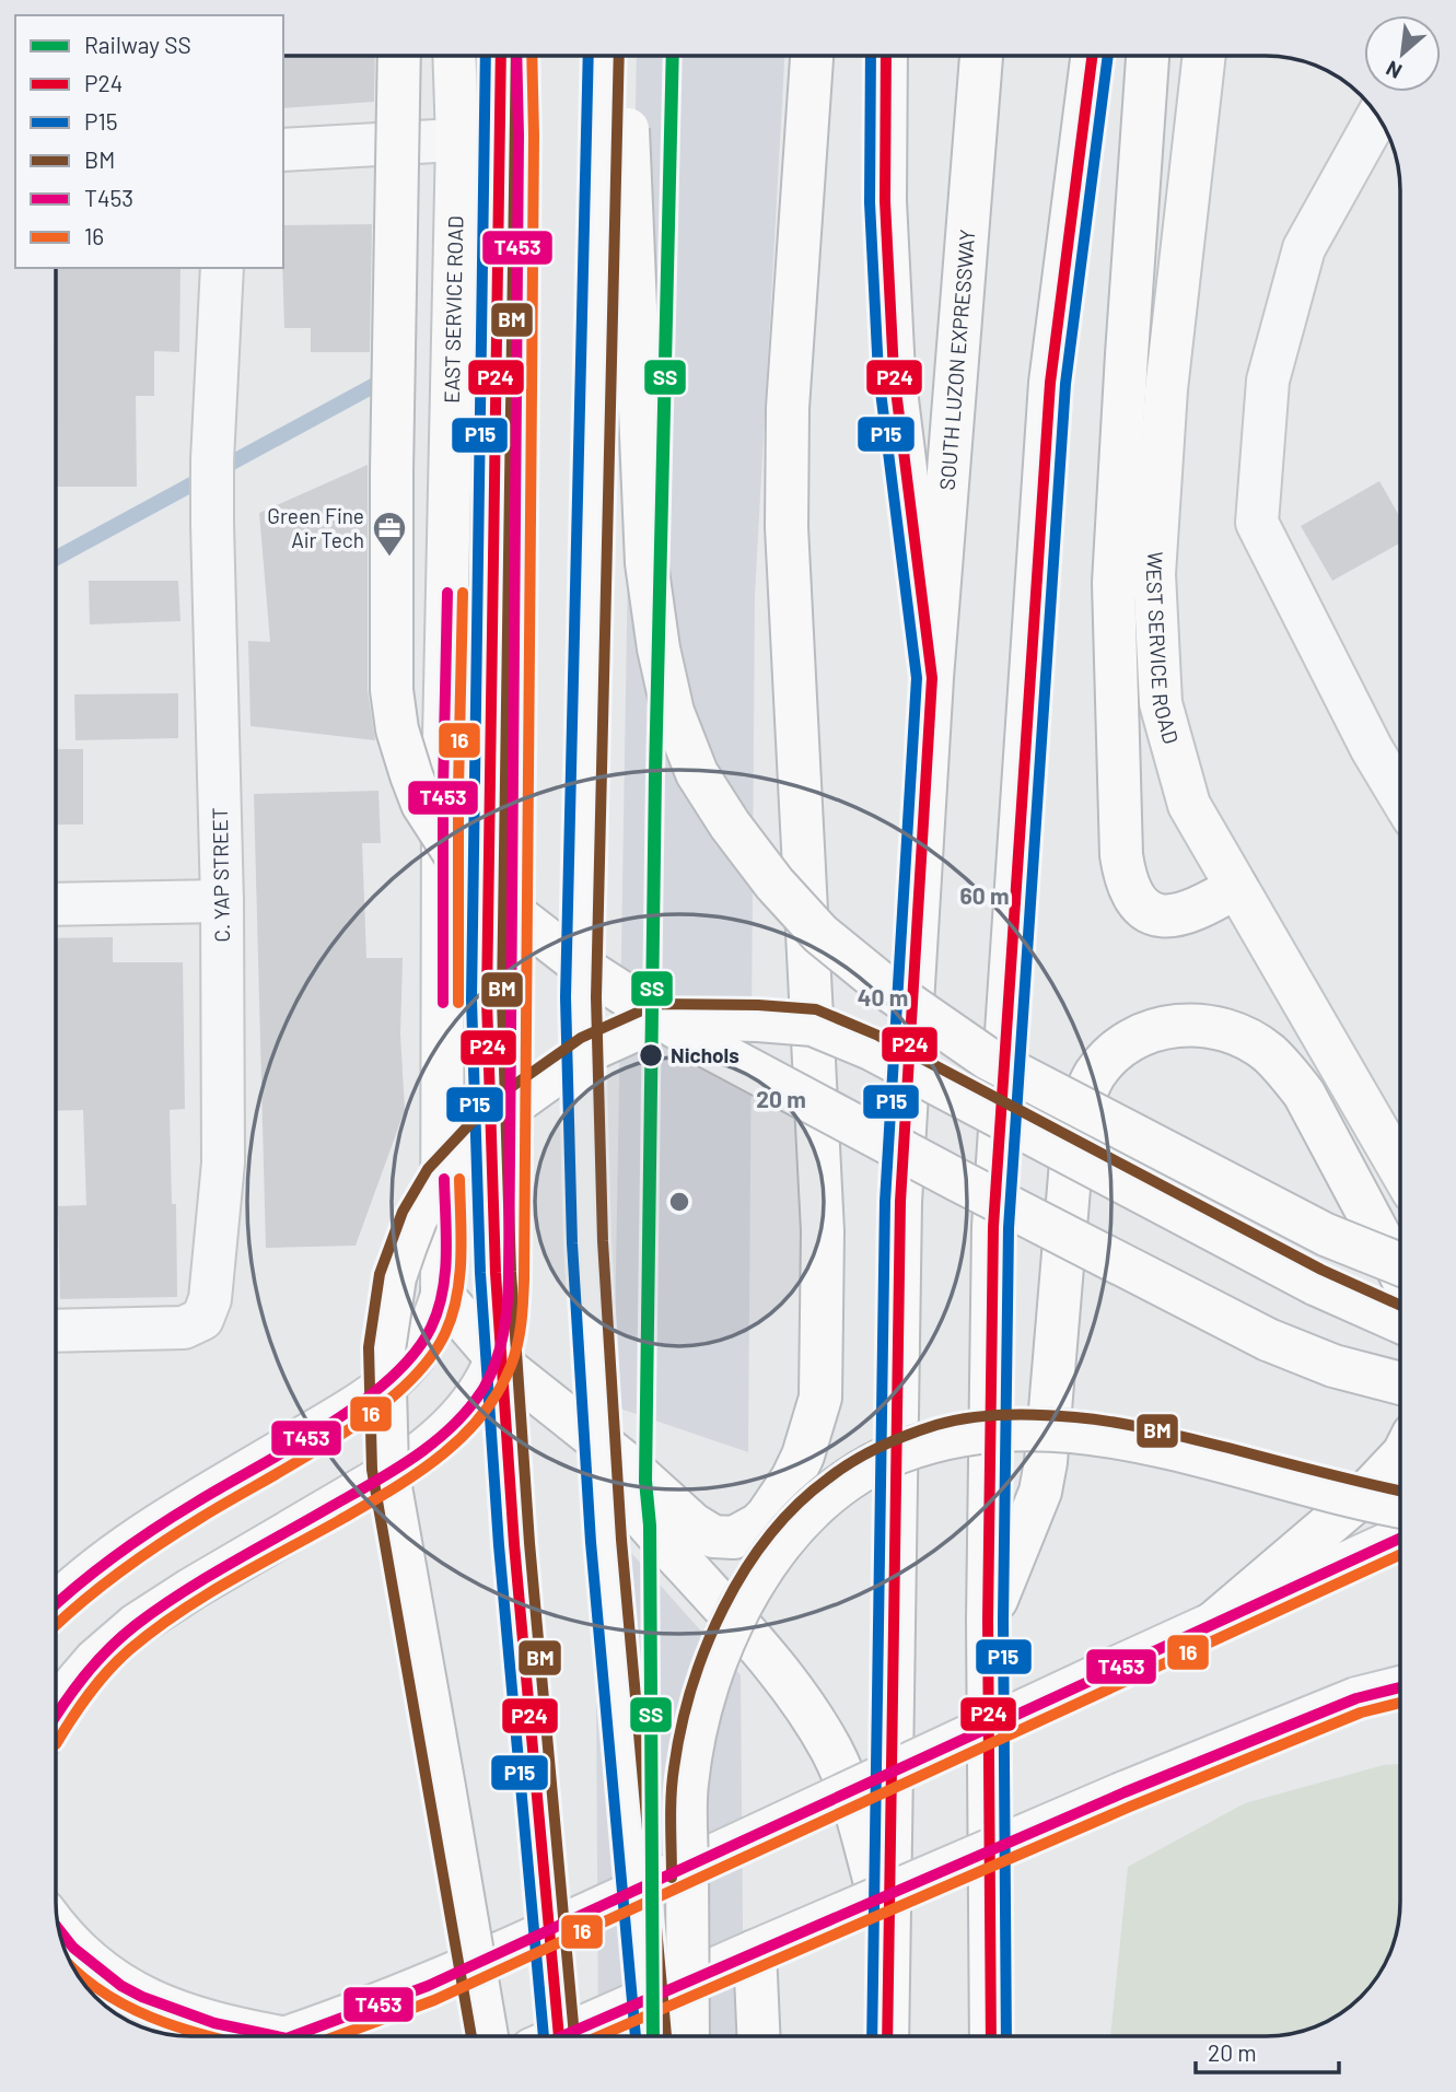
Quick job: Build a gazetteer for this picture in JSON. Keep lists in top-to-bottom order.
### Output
{
  "streets": {
    "main road": ["EAST SERVICE ROAD", "SOUTH LUZON EXPRESSWAY", "WEST SERVICE ROAD"],
    "street": ["C. YAP STREET"]
  },
  "places": {
    "office": ["Green Fine Air Tech"],
    "other": ["Nichols"]
  },
  "lines": [
    "rail line SS",
    "transit line P24",
    "transit line P15",
    "transit line BM",
    "transit line T453",
    "transit line 16"
  ],
  "legend": [
    "Railway SS",
    "P24",
    "P15",
    "BM",
    "T453",
    "16"
  ],
  "scale_bar": "20 m",
  "north": "bottom left",
  "rings": ["60 m", "40 m", "20 m"]
}
